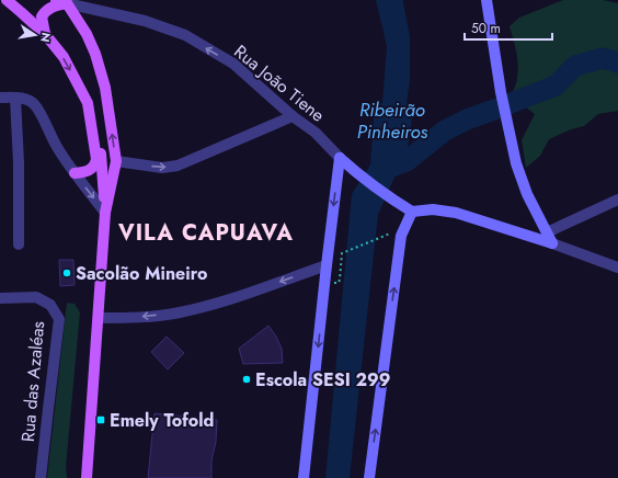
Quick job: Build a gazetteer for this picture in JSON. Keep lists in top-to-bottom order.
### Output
{
  "streets": {
    "main road": ["Rua João Tiene"],
    "street": ["Rua das Azaléas"]
  },
  "one_way": ["Rua João Tiene"],
  "districts": ["VILA CAPUAVA"],
  "water": ["Ribeirão Pinheiros"],
  "places": {
    "other": ["Sacolão Mineiro", "Escola SESI 299"],
    "transit": ["Emely Tofold"]
  },
  "scale_bar": "50 m",
  "north": "right"
}
